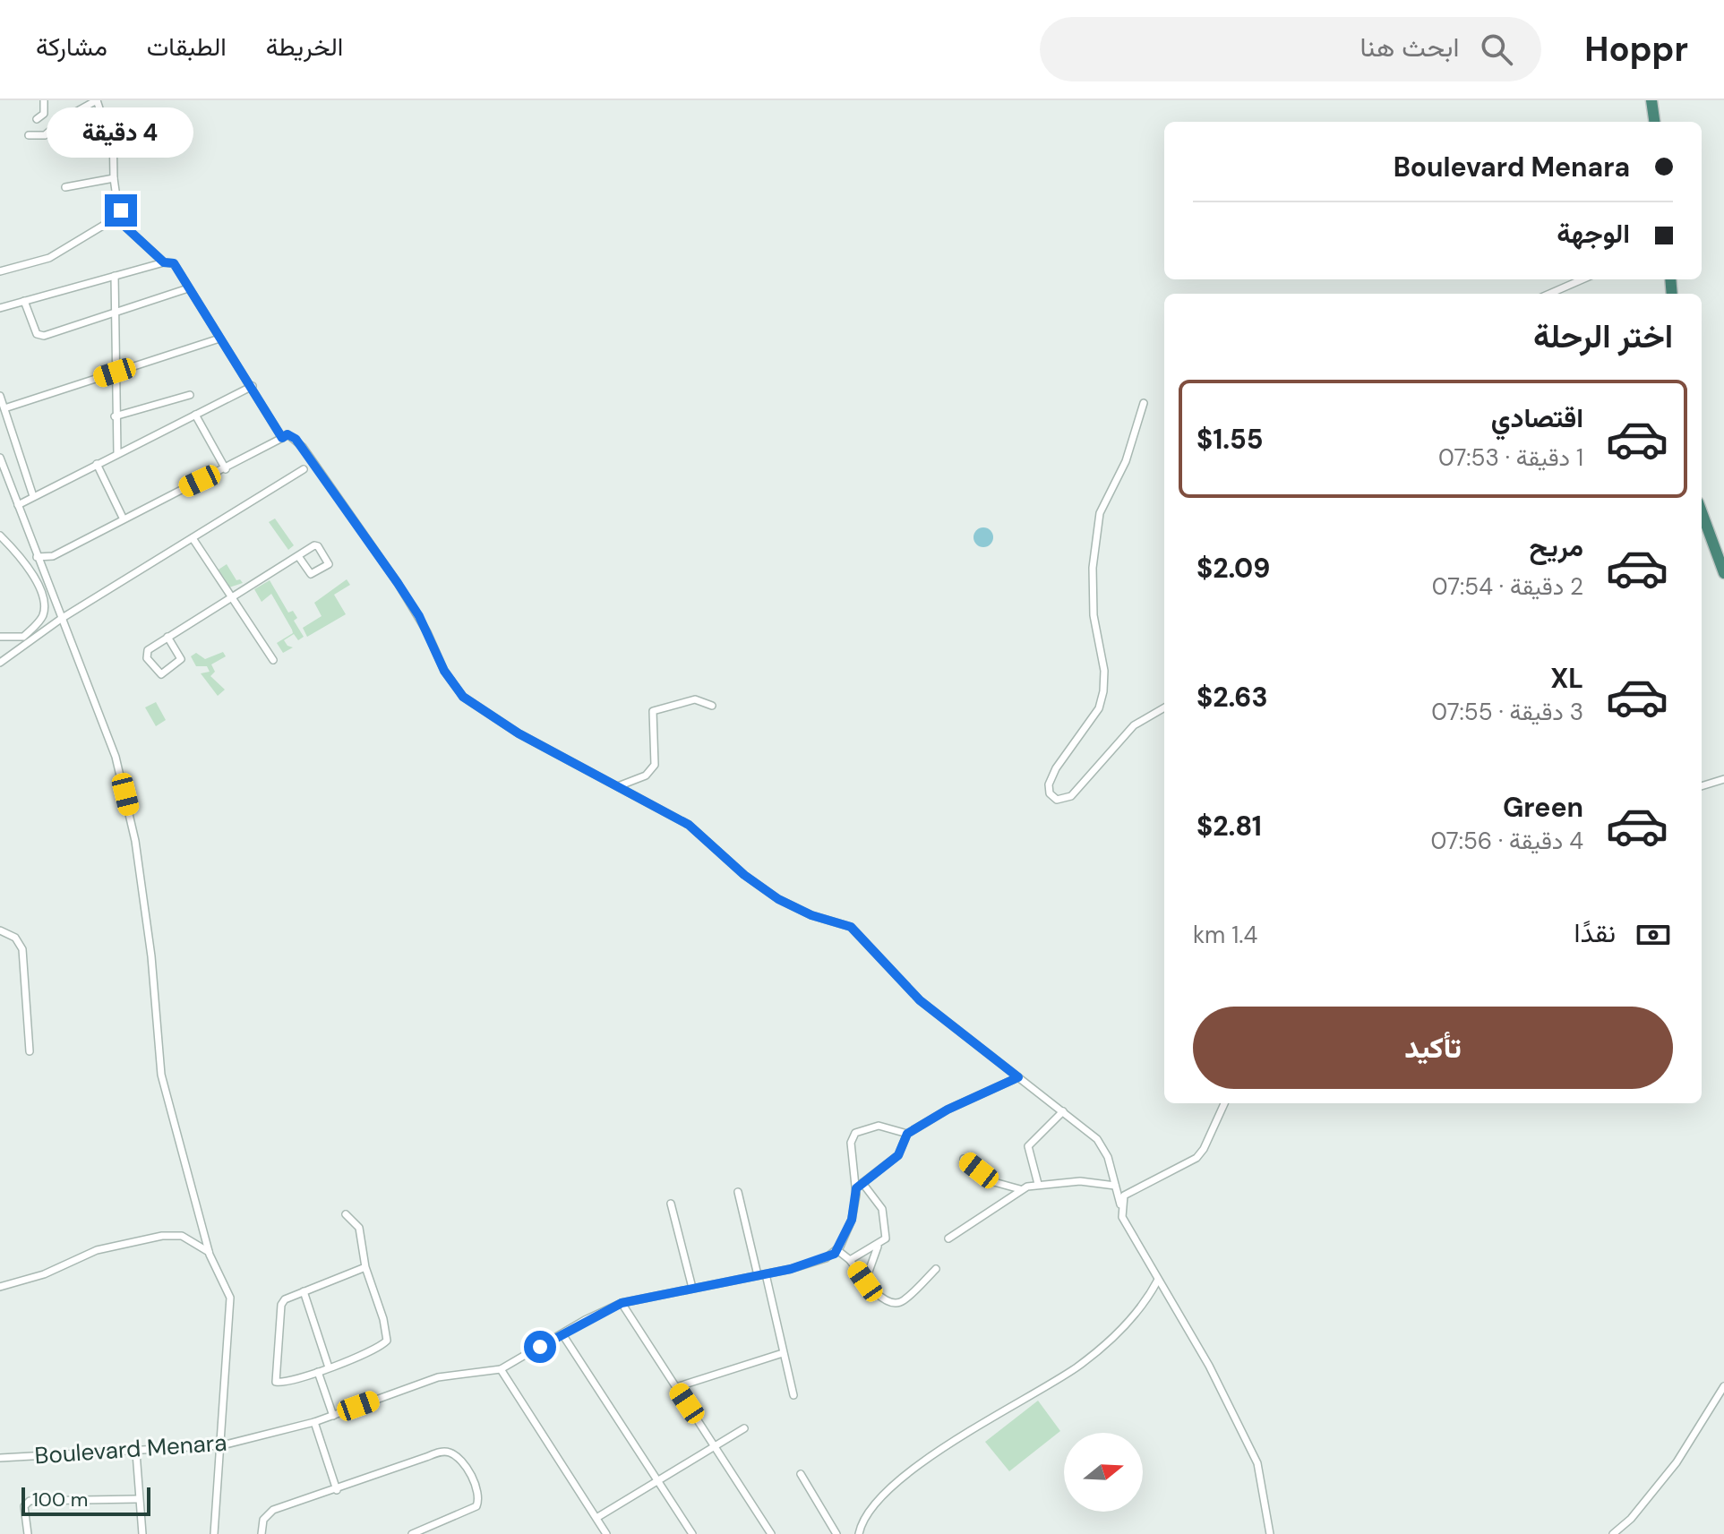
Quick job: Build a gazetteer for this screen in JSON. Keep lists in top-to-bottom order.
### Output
{
  "streets": {
    "street": ["Boulevard Menara"]
  },
  "scale_bar": "100 m",
  "north": "right",
  "page": {
    "header": "Hoppr",
    "search": "ابحث هنا",
    "nav": ["الخريطة", "الطبقات", "مشاركة"],
    "bubble": "4 دقيقة",
    "banner": ["Boulevard Menara", "الوجهة"],
    "heading": "اختر الرحلة",
    "list": [
      {
        "name": "اقتصادي",
        "note": "1 دقيقة · 07:53",
        "value": "$1.55"
      },
      {
        "name": "مريح",
        "note": "2 دقيقة · 07:54",
        "value": "$2.09"
      },
      {
        "name": "XL",
        "note": "3 دقيقة · 07:55",
        "value": "$2.63"
      },
      {
        "name": "Green",
        "note": "4 دقيقة · 07:56",
        "value": "$2.81"
      }
    ],
    "pay": ["نقدًا", "1.4 km"],
    "buttons": "تأكيد",
    "scale": "100 m"
  }
}
